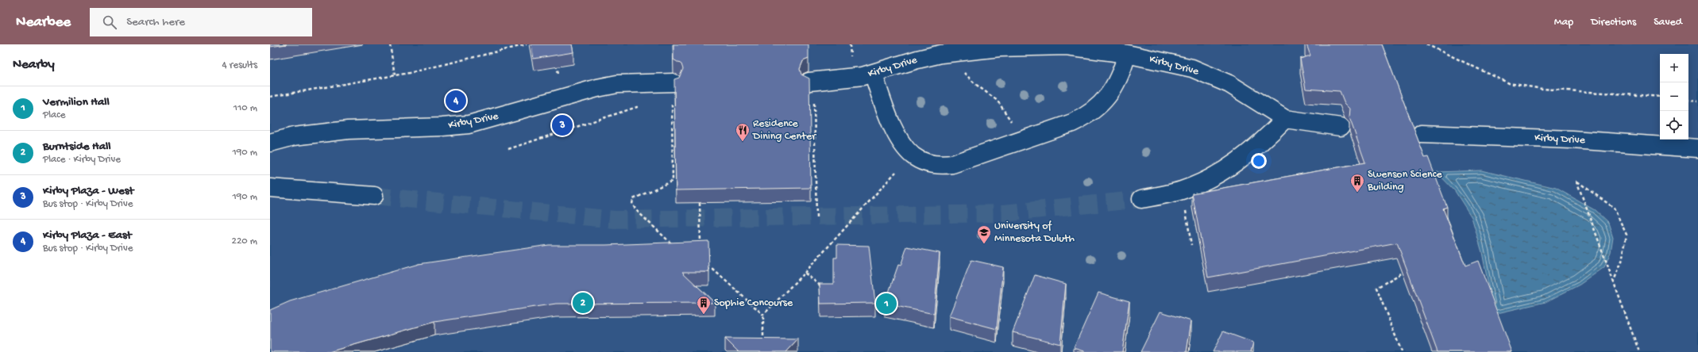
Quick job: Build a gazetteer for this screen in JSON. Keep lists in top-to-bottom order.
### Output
{
  "streets": {
    "street": ["Kirby Drive"]
  },
  "places": {
    "restaurant": ["Residence Dining Center"],
    "building": ["Swenson Science Building", "Sophie Concourse"],
    "school or university": ["University of Minnesota Duluth"]
  },
  "page": {
    "header": "Nearbee",
    "search": "Search here",
    "nav": ["Map", "Directions", "Saved"],
    "heading": ["Nearby", "4 results"],
    "map_buttons": ["+", "−"],
    "list": [
      {
        "mark": "1",
        "name": "Vermilion Hall",
        "note": "Place",
        "value": "110 m"
      },
      {
        "mark": "2",
        "name": "Burntside Hall",
        "note": "Place · Kirby Drive",
        "value": "190 m"
      },
      {
        "mark": "3",
        "name": "Kirby Plaza - West",
        "note": "Bus stop · Kirby Drive",
        "value": "190 m"
      },
      {
        "mark": "4",
        "name": "Kirby Plaza - East",
        "note": "Bus stop · Kirby Drive",
        "value": "220 m"
      }
    ],
    "pins": [
      "4",
      "3",
      "2",
      "1"
    ]
  }
}
